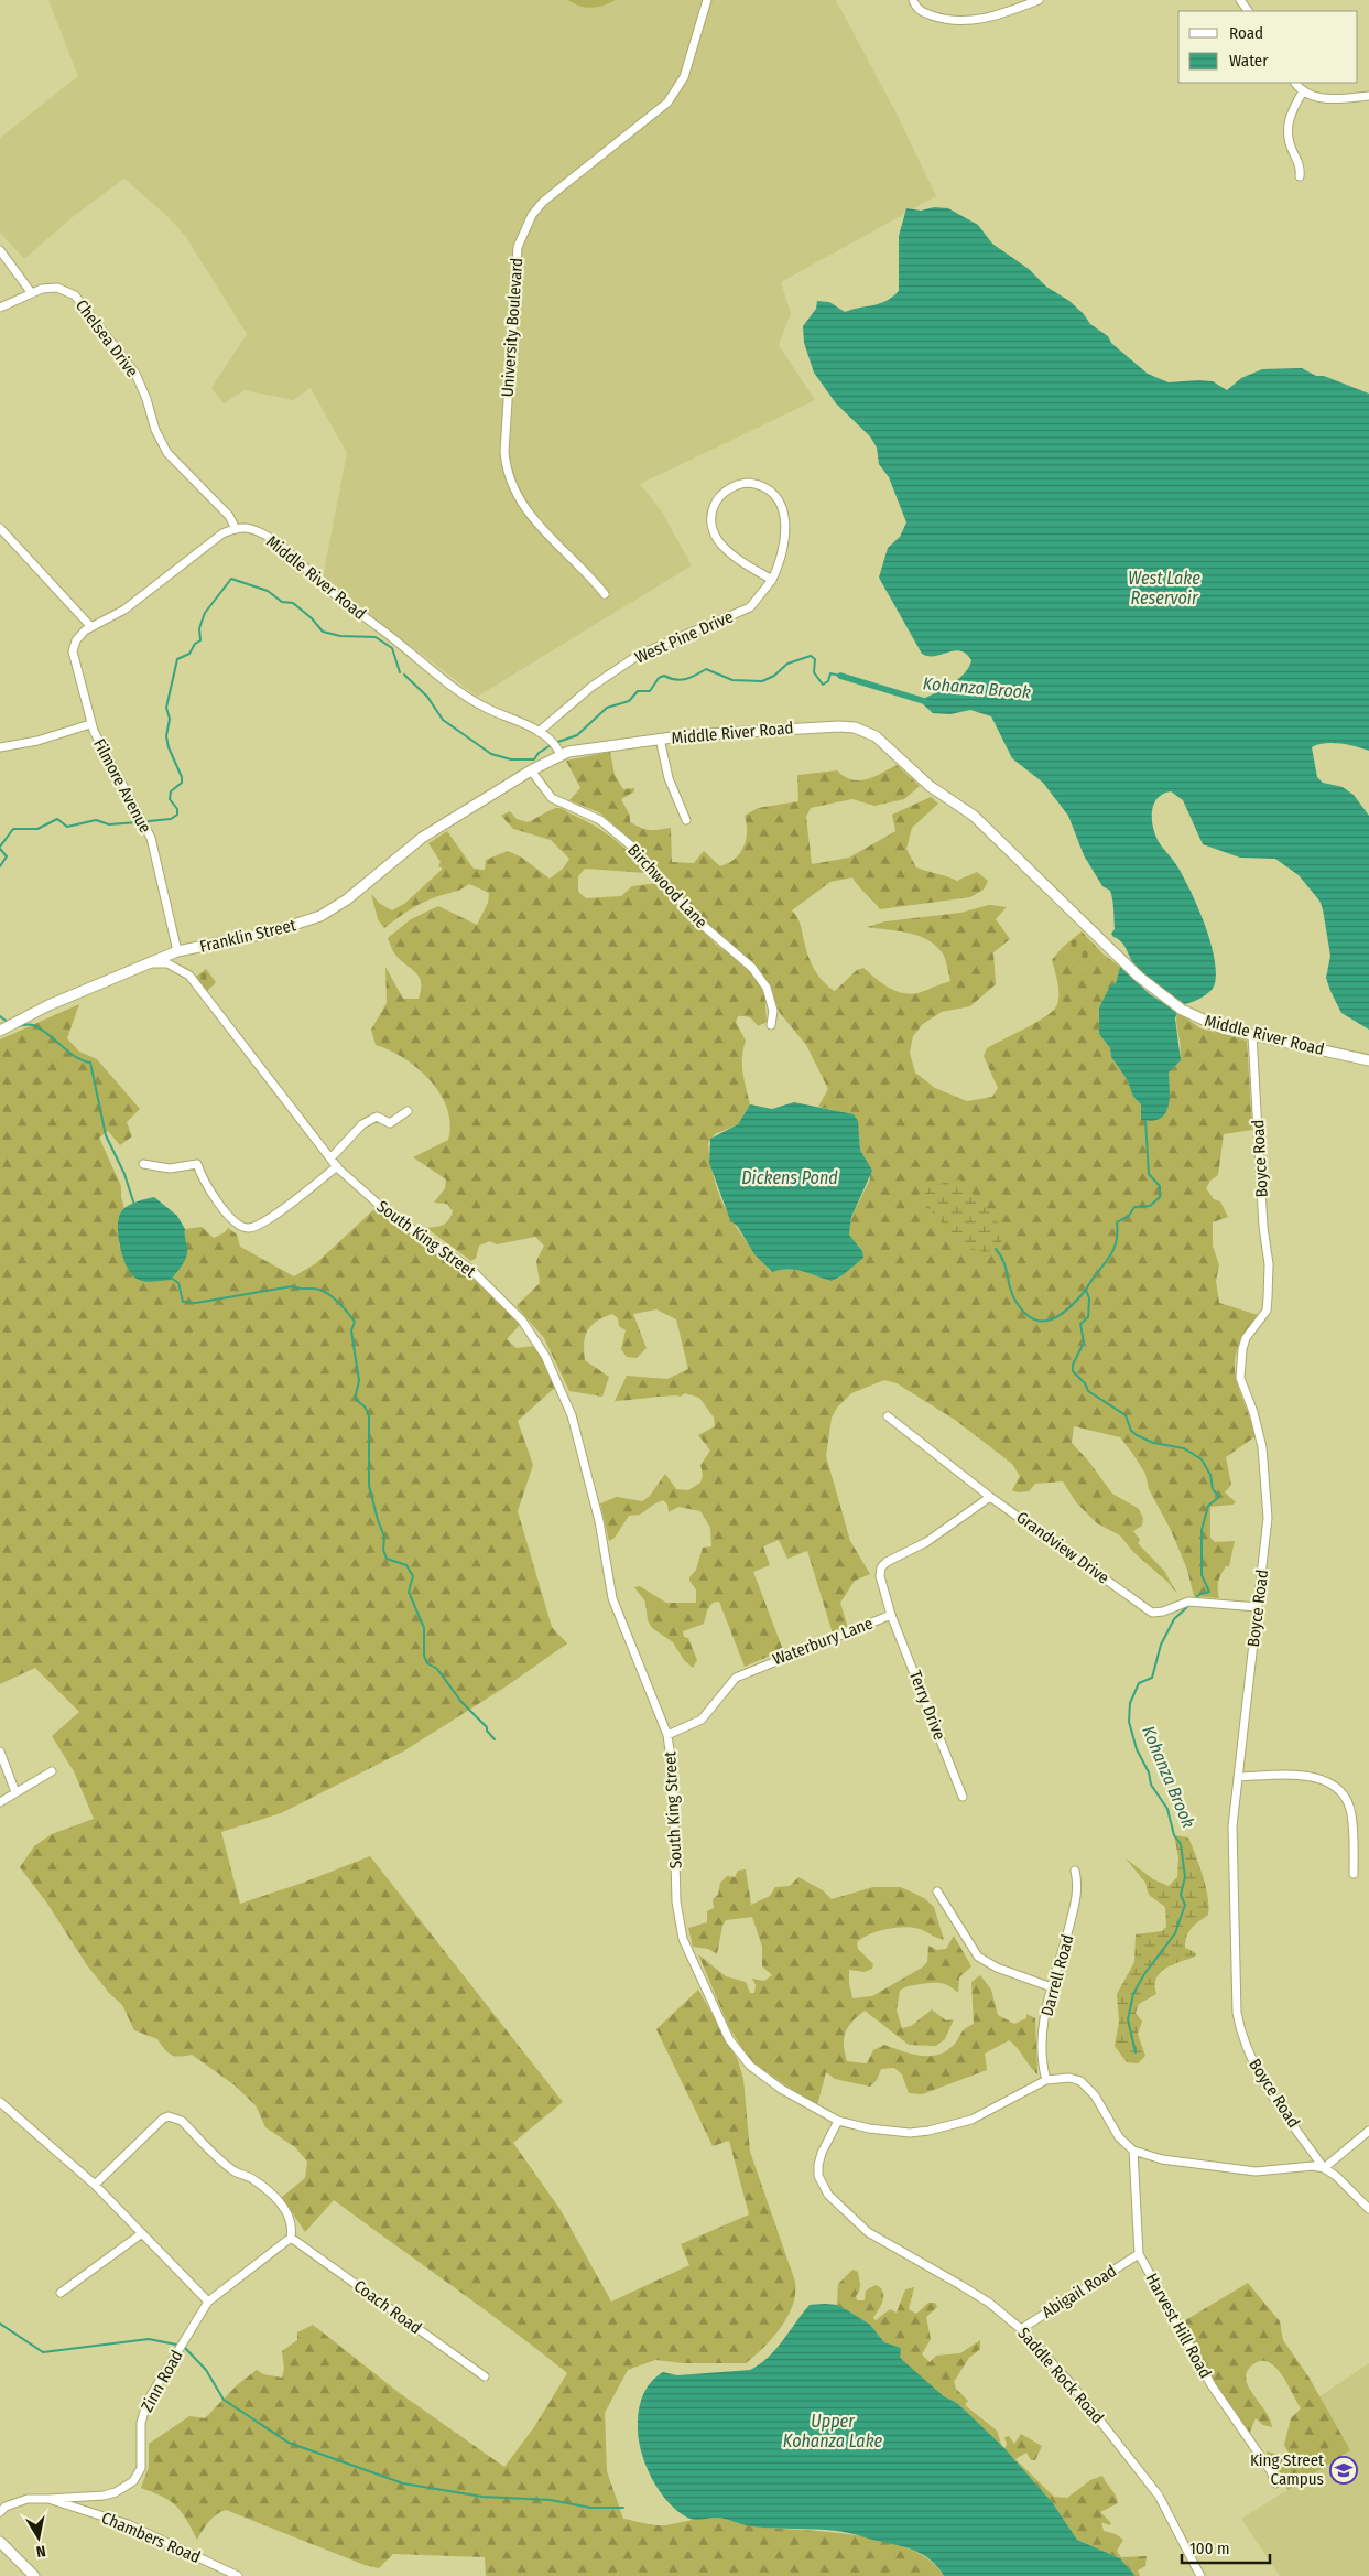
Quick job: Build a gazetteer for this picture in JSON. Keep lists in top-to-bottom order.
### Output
{
  "streets": {
    "main road": ["Middle River Road", "Franklin Street"],
    "street": [
      "University Boulevard",
      "Chelsea Drive",
      "West Pine Drive",
      "Filmore Avenue",
      "Birchwood Lane",
      "Boyce Road",
      "South King Street",
      "Grandview Drive",
      "Waterbury Lane",
      "Terry Drive",
      "Darrell Road",
      "Abigail Road",
      "Coach Road",
      "Harvest Hill Road",
      "Saddle Rock Road",
      "Zinn Road",
      "Chambers Road"
    ]
  },
  "crossings": [
    ["Chelsea Drive", "Middle River Road"],
    ["Middle River Road", "West Pine Drive"],
    ["Middle River Road", "Franklin Street"],
    ["Middle River Road", "Boyce Road"],
    ["Filmore Avenue", "Franklin Street"],
    ["Birchwood Lane", "Franklin Street"],
    ["Franklin Street", "South King Street"],
    ["Boyce Road", "Grandview Drive"],
    ["South King Street", "Waterbury Lane"],
    ["South King Street", "Darrell Road"],
    ["South King Street", "Harvest Hill Road"],
    ["South King Street", "Saddle Rock Road"],
    ["Grandview Drive", "Waterbury Lane"],
    ["Waterbury Lane", "Terry Drive"],
    ["Abigail Road", "Harvest Hill Road"],
    ["Abigail Road", "Saddle Rock Road"],
    ["Coach Road", "Zinn Road"],
    ["Zinn Road", "Chambers Road"]
  ],
  "water": [
    "West Lake Reservoir",
    "Kohanza Brook",
    "Dickens Pond",
    "Upper Kohanza Lake"
  ],
  "places": {
    "school or university": ["King Street Campus"]
  },
  "legend": ["Road", "Water"],
  "scale_bar": "100 m",
  "north": "bottom"
}
